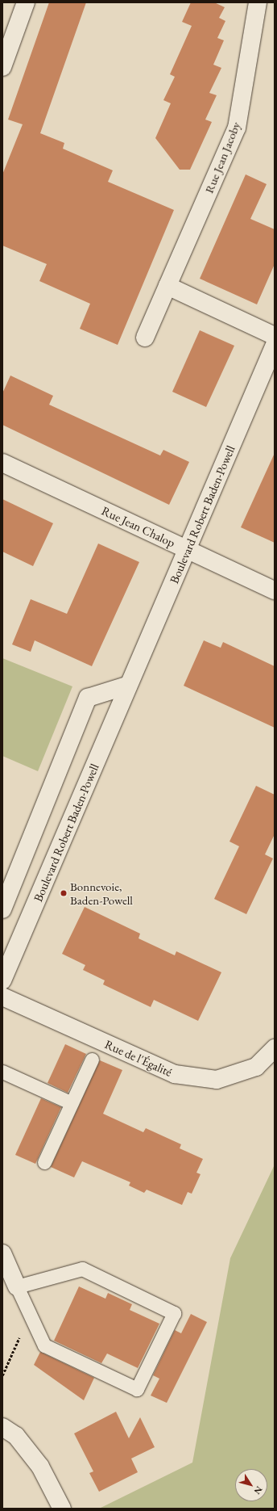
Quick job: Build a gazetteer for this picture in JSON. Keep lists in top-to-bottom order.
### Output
{
  "streets": {
    "street": [
      "Rue Jean Jacoby",
      "Boulevard Robert Baden-Powell",
      "Rue Jean Chalop",
      "Rue de l'Égalité"
    ]
  },
  "crossings": [
    ["Boulevard Robert Baden-Powell", "Rue Jean Chalop"]
  ],
  "places": ["Bonnevoie, Baden-Powell"],
  "north": "bottom right"
}
